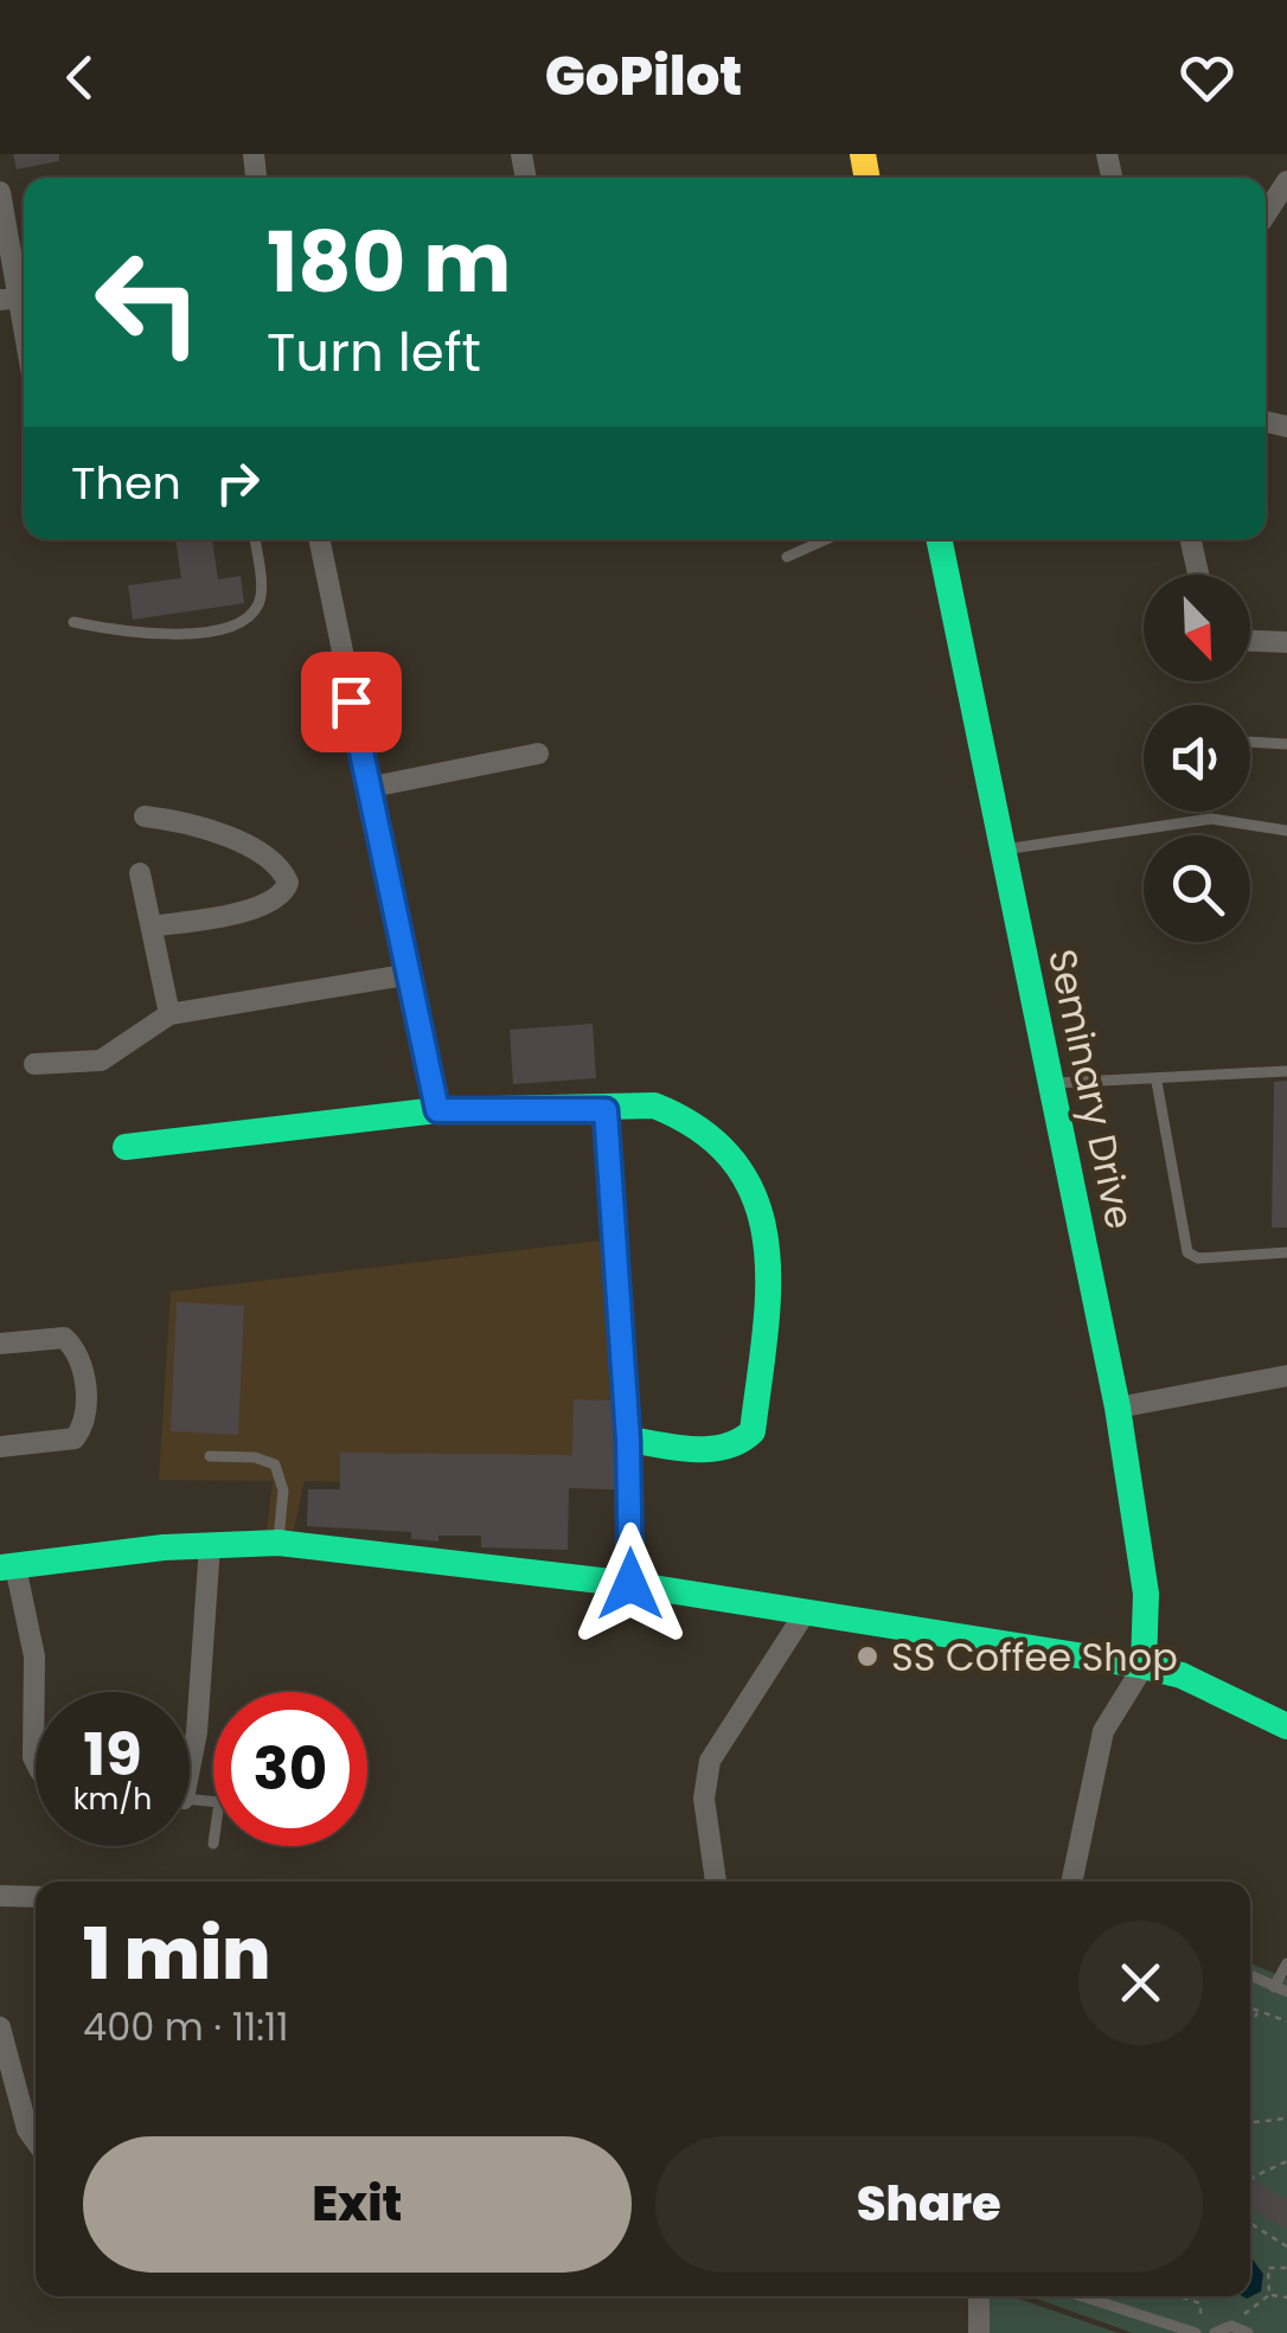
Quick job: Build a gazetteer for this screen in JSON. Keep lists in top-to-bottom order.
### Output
{
  "streets": {
    "street": ["Seminary Drive"]
  },
  "places": ["SS Coffee Shop"],
  "north": "bottom right",
  "page": {
    "header": "GoPilot",
    "turn": ["180 m", "Turn left"],
    "then": "Then",
    "speed": "19 km/h",
    "limit": "30",
    "heading": ["1 min", "400 m · 11:11"],
    "buttons": ["Exit", "Share"]
  }
}
